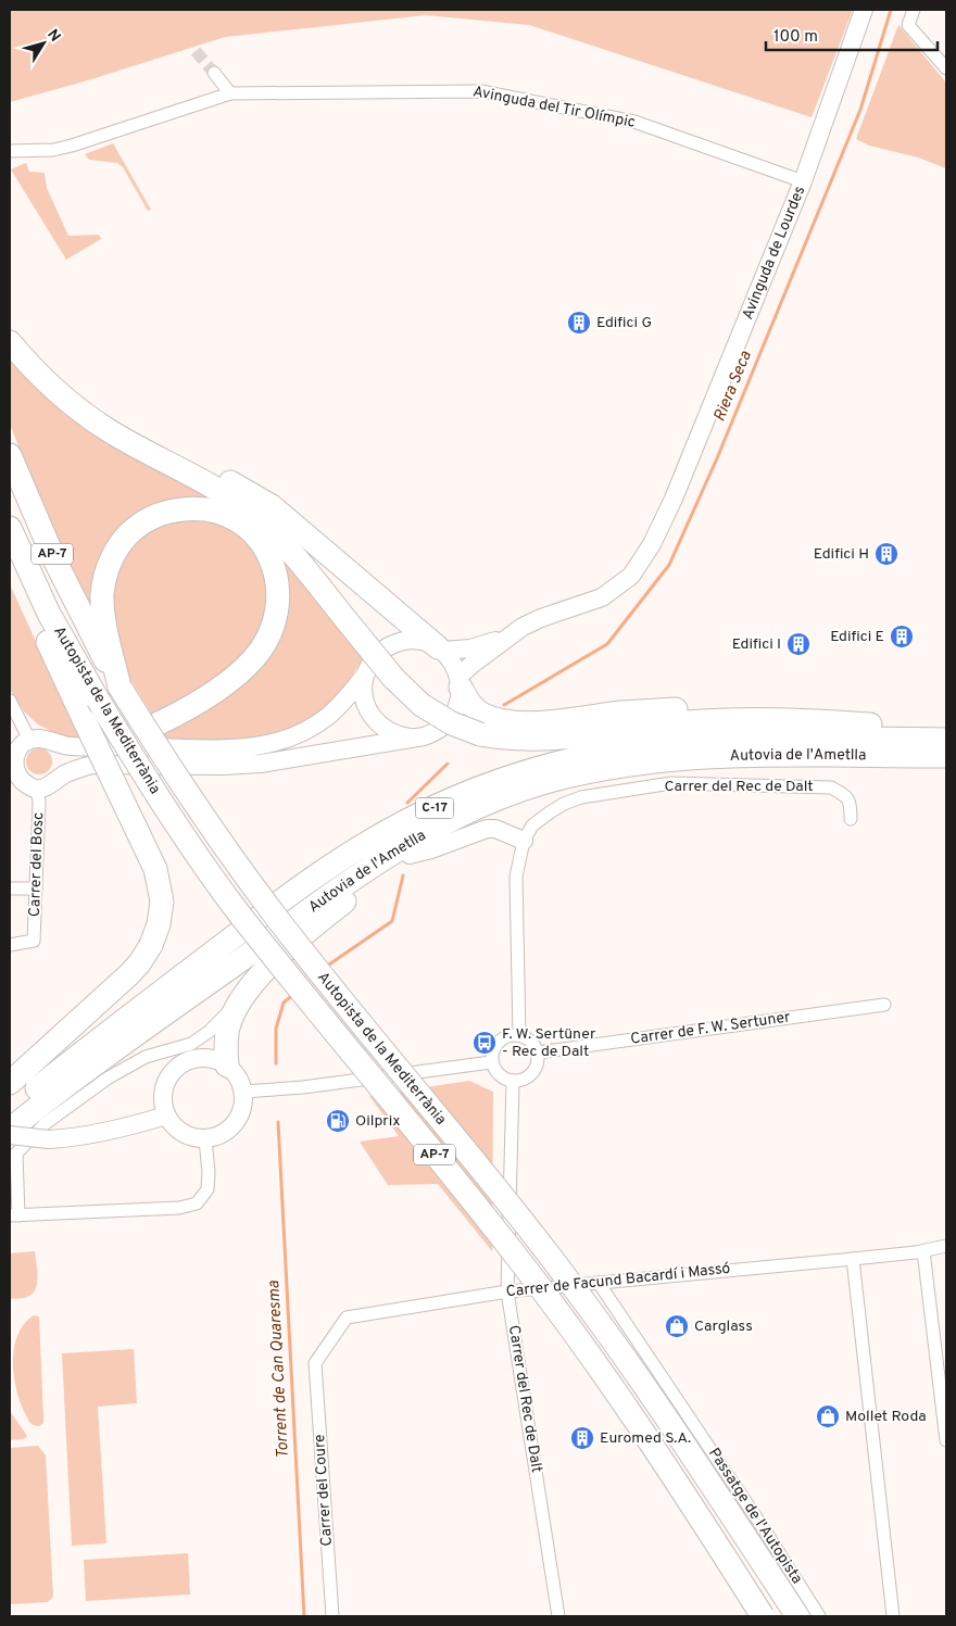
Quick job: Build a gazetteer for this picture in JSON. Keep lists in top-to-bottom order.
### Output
{
  "streets": {
    "highway": [
      "AP-7",
      "Autopista de la Mediterrània",
      "Autovia de l'Ametlla",
      "C-17"
    ],
    "street": [
      "Avinguda del Tir Olímpic",
      "Avinguda de Lourdes",
      "Carrer del Rec de Dalt",
      "Carrer del Bosc",
      "Carrer de F. W. Sertuner",
      "Carrer de Facund Bacardí i Massó",
      "Carrer del Coure",
      "Passatge de l'Autopista"
    ]
  },
  "crossings": [
    ["Avinguda del Tir Olímpic", "Avinguda de Lourdes"],
    ["Carrer del Rec de Dalt", "Carrer de F. W. Sertuner"],
    ["Carrer del Rec de Dalt", "Carrer de Facund Bacardí i Massó"],
    ["Carrer de Facund Bacardí i Massó", "Carrer del Coure"],
    ["Carrer de Facund Bacardí i Massó", "Passatge de l'Autopista"]
  ],
  "water": ["Riera Seca", "Torrent de Can Quaresma"],
  "places": {
    "building": [
      "Edifici G",
      "Edifici H",
      "Edifici E",
      "Edifici I",
      "Euromed S.A."
    ],
    "bus stop": ["F. W. Sertüner - Rec de Dalt"],
    "fuel station": ["Oilprix"],
    "shop": ["Carglass", "Mollet Roda"]
  },
  "scale_bar": "100 m",
  "north": "top right"
}
